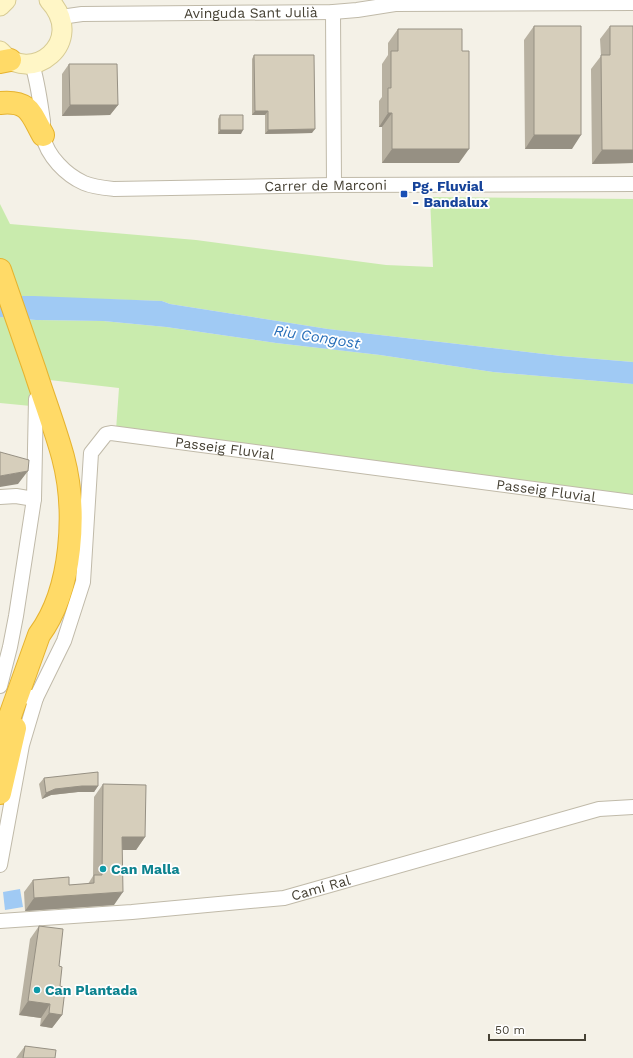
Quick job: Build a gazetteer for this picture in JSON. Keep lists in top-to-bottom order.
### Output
{
  "streets": {
    "street": [
      "Avinguda Sant Julià",
      "Carrer de Marconi",
      "Passeig Fluvial",
      "Camí Ral"
    ]
  },
  "water": ["Riu Congost"],
  "places": {
    "transit": ["Pg. Fluvial - Bandalux"],
    "other": ["Can Malla", "Can Plantada"]
  },
  "scale_bar": "50 m"
}
